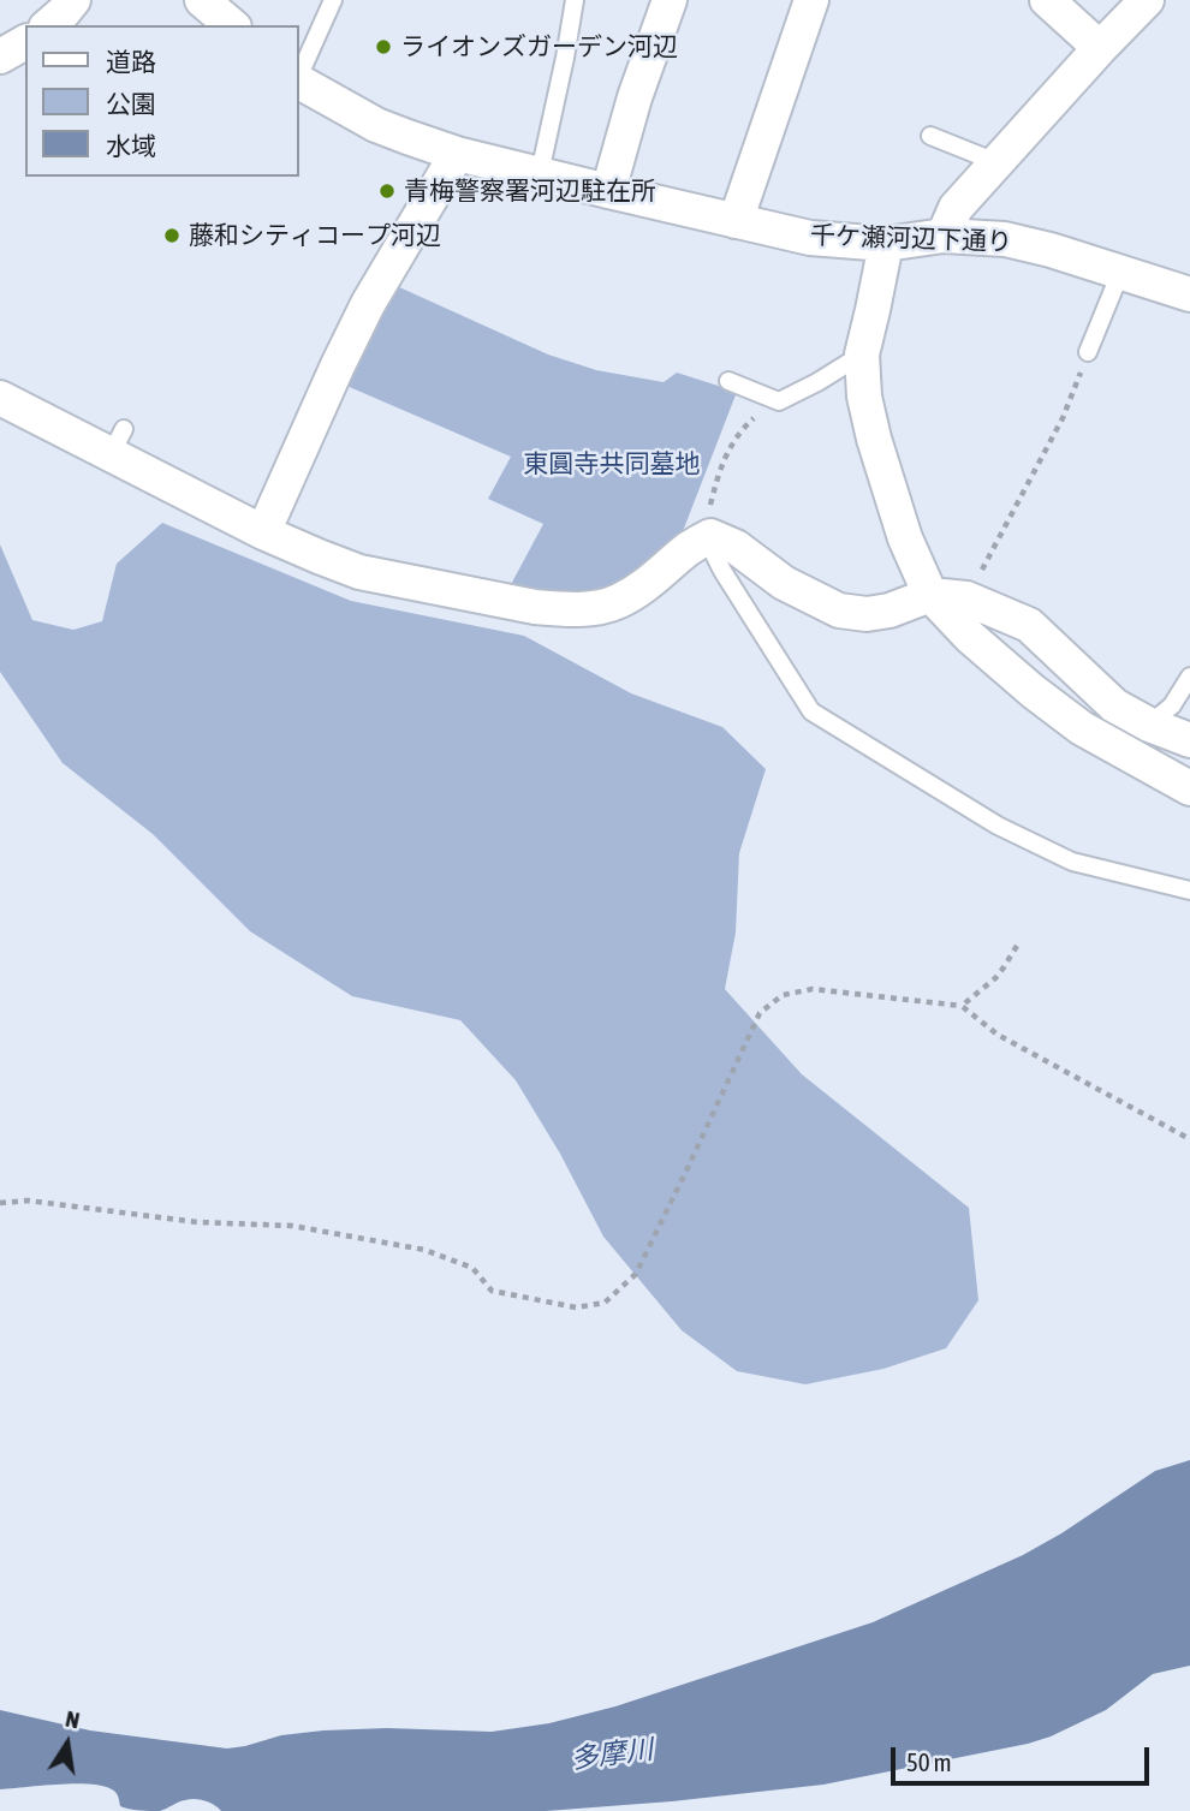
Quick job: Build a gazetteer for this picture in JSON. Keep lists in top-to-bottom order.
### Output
{
  "streets": {
    "street": ["千ケ瀬河辺下通り"]
  },
  "water": ["多摩川"],
  "parks": ["東圓寺共同墓地"],
  "places": ["ライオンズガーデン河辺", "青梅警察署河辺駐在所", "藤和シティコープ河辺"],
  "legend": ["道路", "公園", "水域"],
  "scale_bar": "50 m",
  "north": "top"
}
